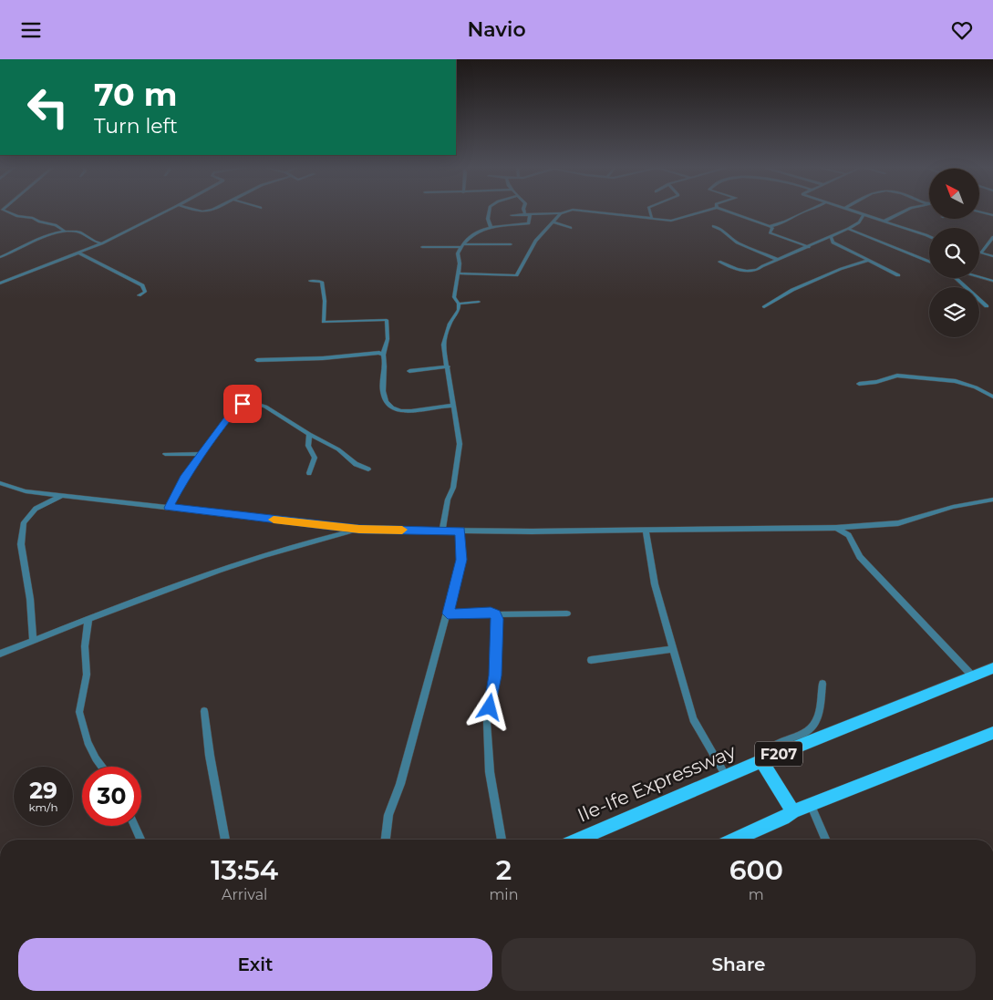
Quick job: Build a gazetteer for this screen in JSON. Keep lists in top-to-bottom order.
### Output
{
  "streets": {
    "main road": ["F207", "Ile-Ife Expressway"]
  },
  "north": "top left",
  "page": {
    "header": "Navio",
    "turn": ["70 m", "Turn left"],
    "speed": "29 km/h",
    "limit": "30",
    "eta": [
      "13:54",
      "Arrival",
      "2",
      "min",
      "600",
      "m"
    ],
    "buttons": ["Exit", "Share"]
  }
}
